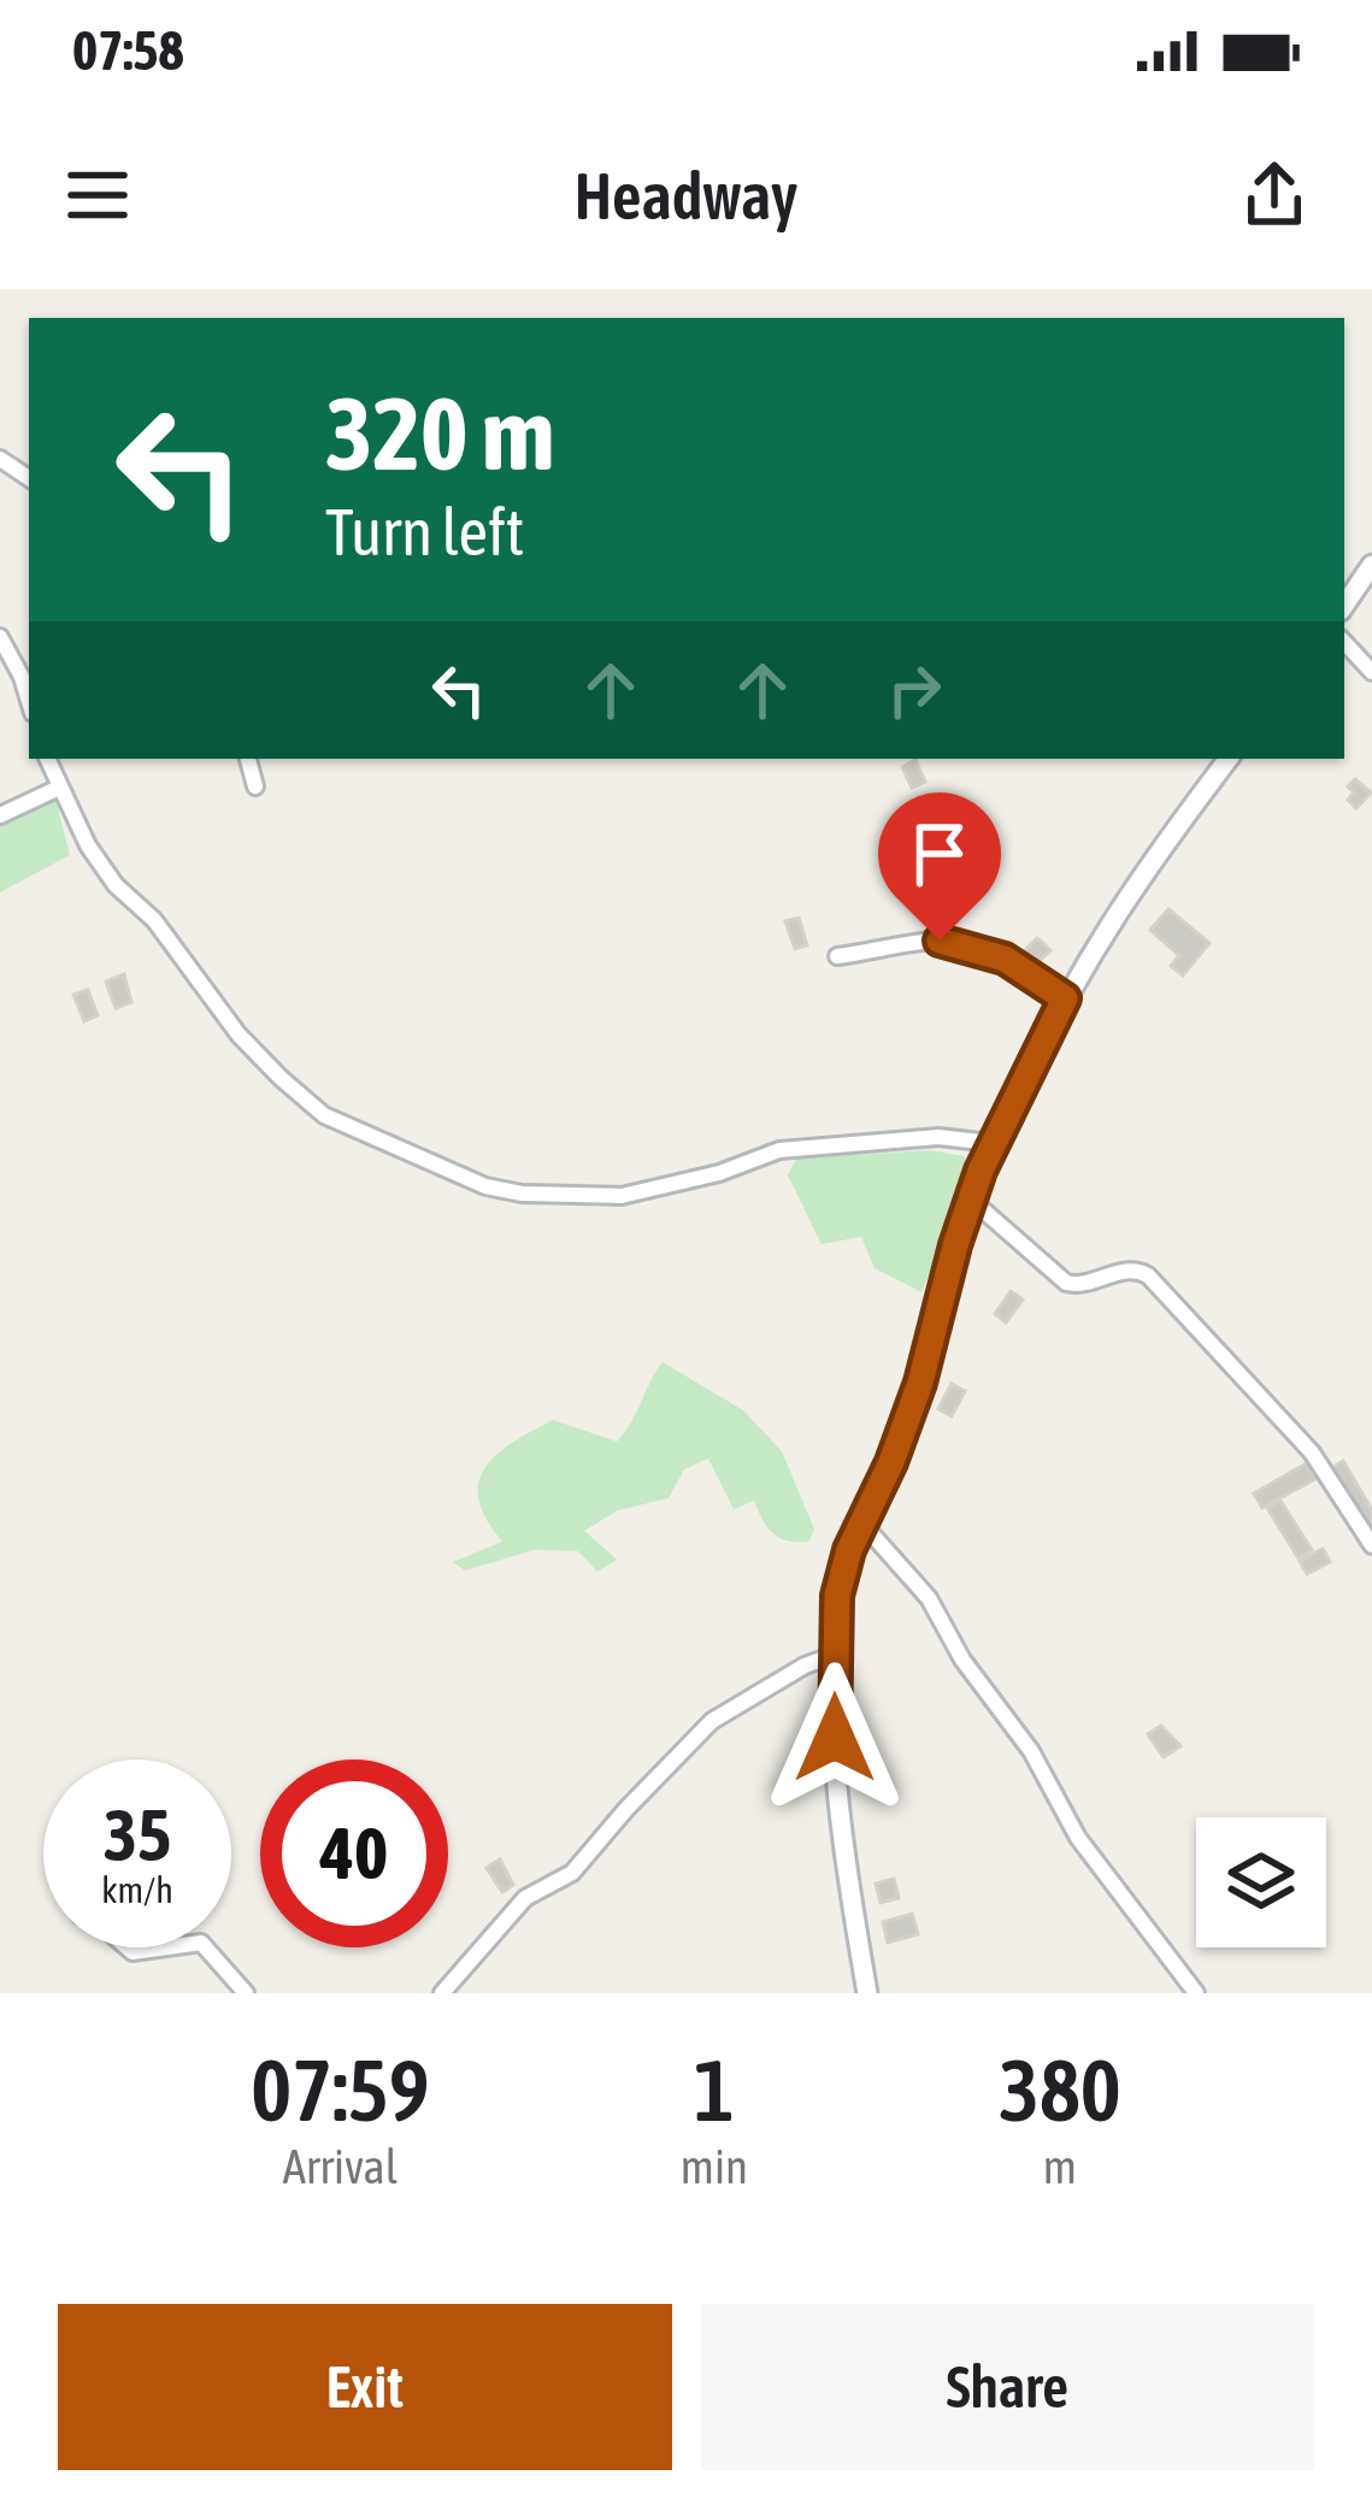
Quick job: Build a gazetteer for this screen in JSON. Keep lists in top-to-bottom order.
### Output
{
  "page": {
    "status": "07:58",
    "header": "Headway",
    "turn": ["320 m", "Turn left"],
    "speed": "35 km/h",
    "limit": "40",
    "eta": [
      "07:59",
      "Arrival",
      "1",
      "min",
      "380",
      "m"
    ],
    "buttons": ["Exit", "Share"]
  }
}
